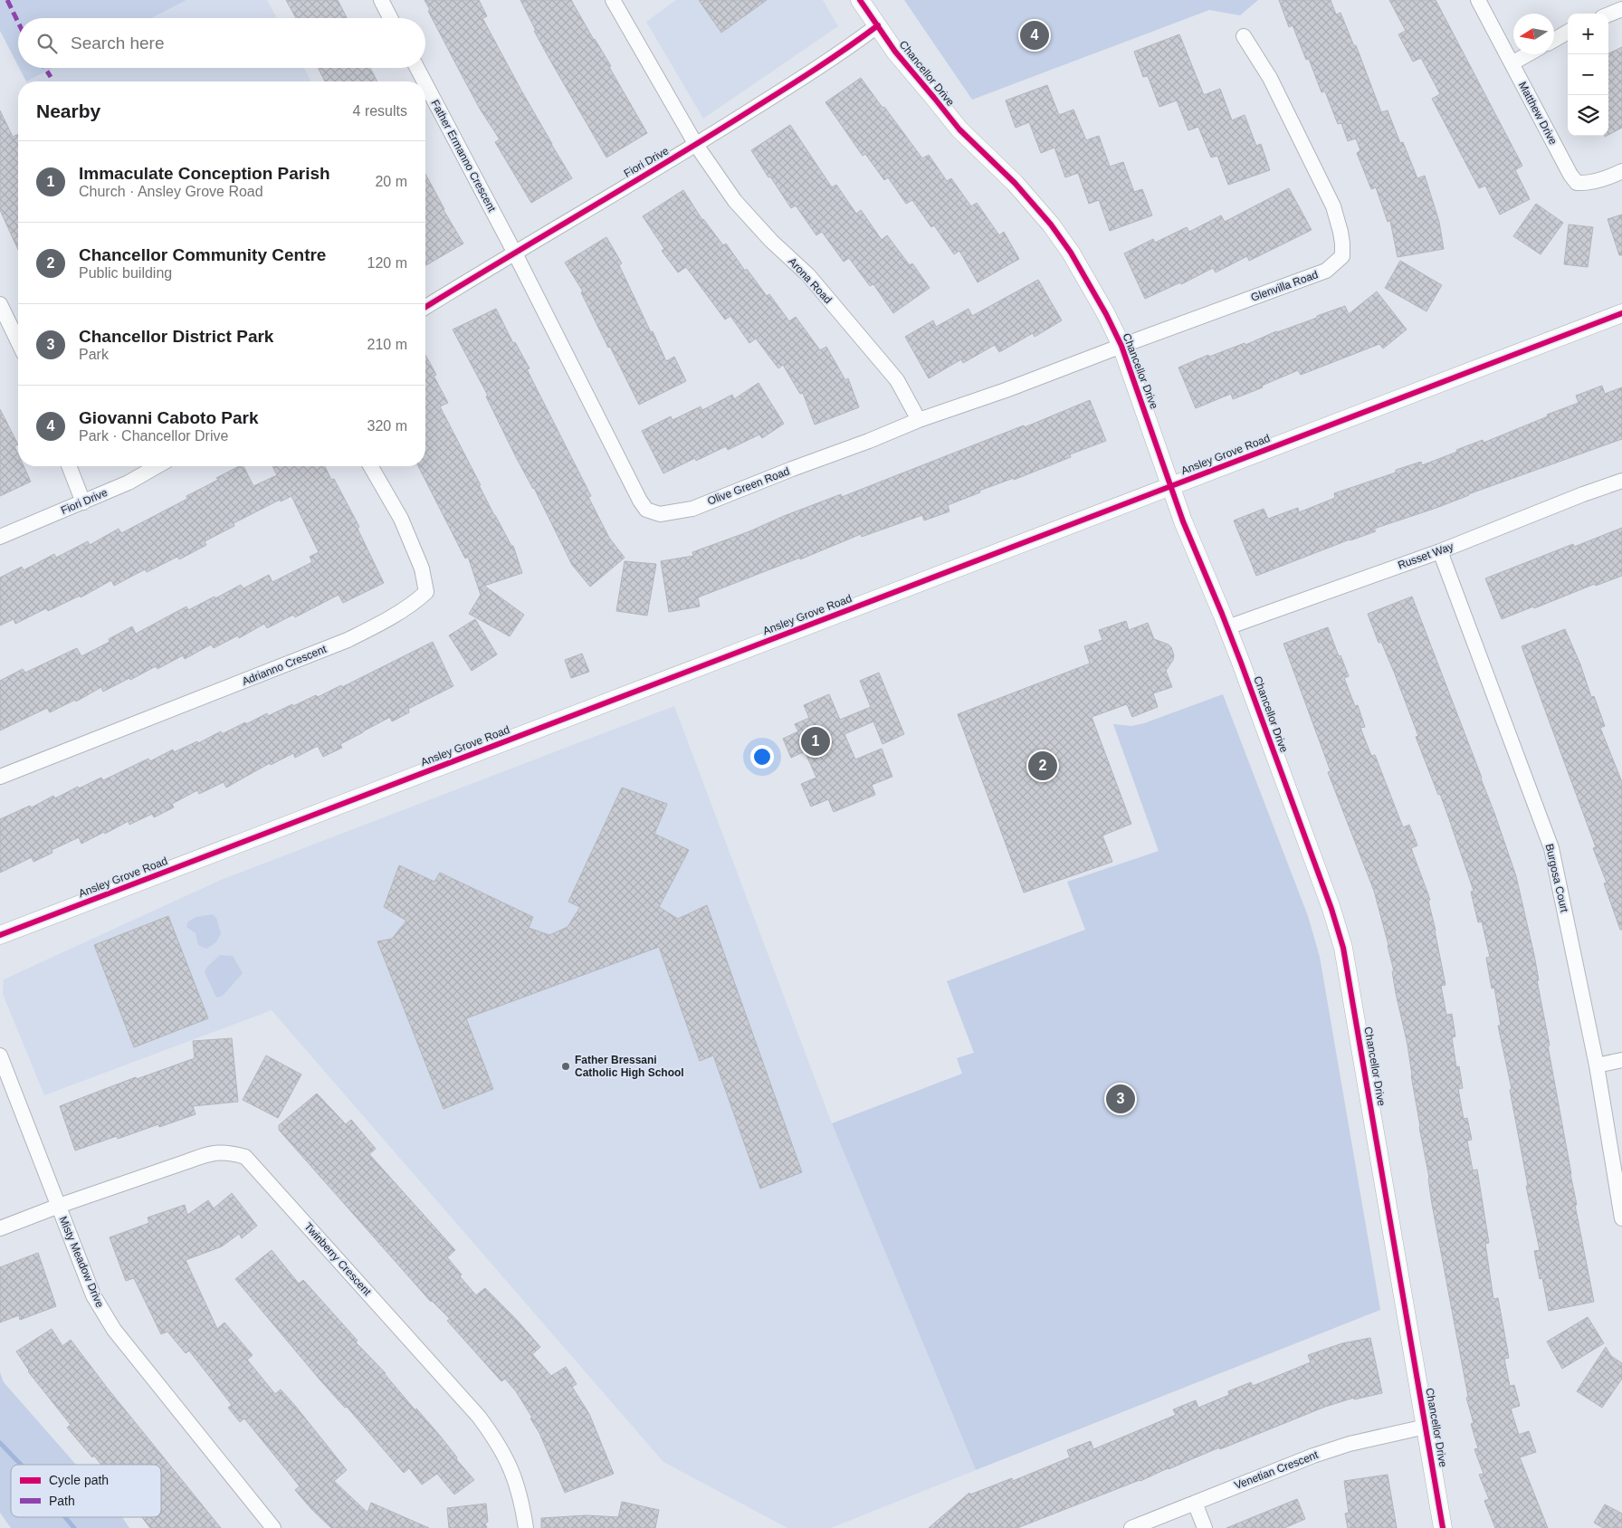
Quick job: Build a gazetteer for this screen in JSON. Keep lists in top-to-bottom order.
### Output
{
  "streets": {
    "street": [
      "Chancellor Drive",
      "Matthew Drive",
      "Father Ermanno Crescent",
      "Fiori Drive",
      "Arona Road",
      "Glenvilla Road",
      "Ansley Grove Road",
      "Olive Green Road",
      "Russet Way",
      "Adrianno Crescent",
      "Burgosa Court",
      "Twinberry Crescent",
      "Misty Meadow Drive",
      "Venetian Crescent"
    ]
  },
  "crossings": [
    ["Chancellor Drive", "Fiori Drive"],
    ["Chancellor Drive", "Glenvilla Road"],
    ["Chancellor Drive", "Ansley Grove Road"],
    ["Chancellor Drive", "Olive Green Road"],
    ["Chancellor Drive", "Russet Way"],
    ["Chancellor Drive", "Venetian Crescent"],
    ["Father Ermanno Crescent", "Fiori Drive"],
    ["Father Ermanno Crescent", "Olive Green Road"],
    ["Fiori Drive", "Arona Road"],
    ["Fiori Drive", "Olive Green Road"],
    ["Arona Road", "Olive Green Road"],
    ["Glenvilla Road", "Olive Green Road"],
    ["Russet Way", "Burgosa Court"],
    ["Twinberry Crescent", "Misty Meadow Drive"]
  ],
  "places": ["Father Bressani Catholic High School"],
  "legend": ["Cycle path", "Path"],
  "north": "left",
  "page": {
    "map_buttons": ["+", "−"],
    "search": "Search here",
    "pins": [
      "4",
      "1",
      "2",
      "3"
    ],
    "heading": ["Nearby", "4 results"],
    "list": [
      {
        "mark": "1",
        "name": "Immaculate Conception Parish",
        "note": "Church · Ansley Grove Road",
        "value": "20 m"
      },
      {
        "mark": "2",
        "name": "Chancellor Community Centre",
        "note": "Public building",
        "value": "120 m"
      },
      {
        "mark": "3",
        "name": "Chancellor District Park",
        "note": "Park",
        "value": "210 m"
      },
      {
        "mark": "4",
        "name": "Giovanni Caboto Park",
        "note": "Park · Chancellor Drive",
        "value": "320 m"
      }
    ]
  }
}
